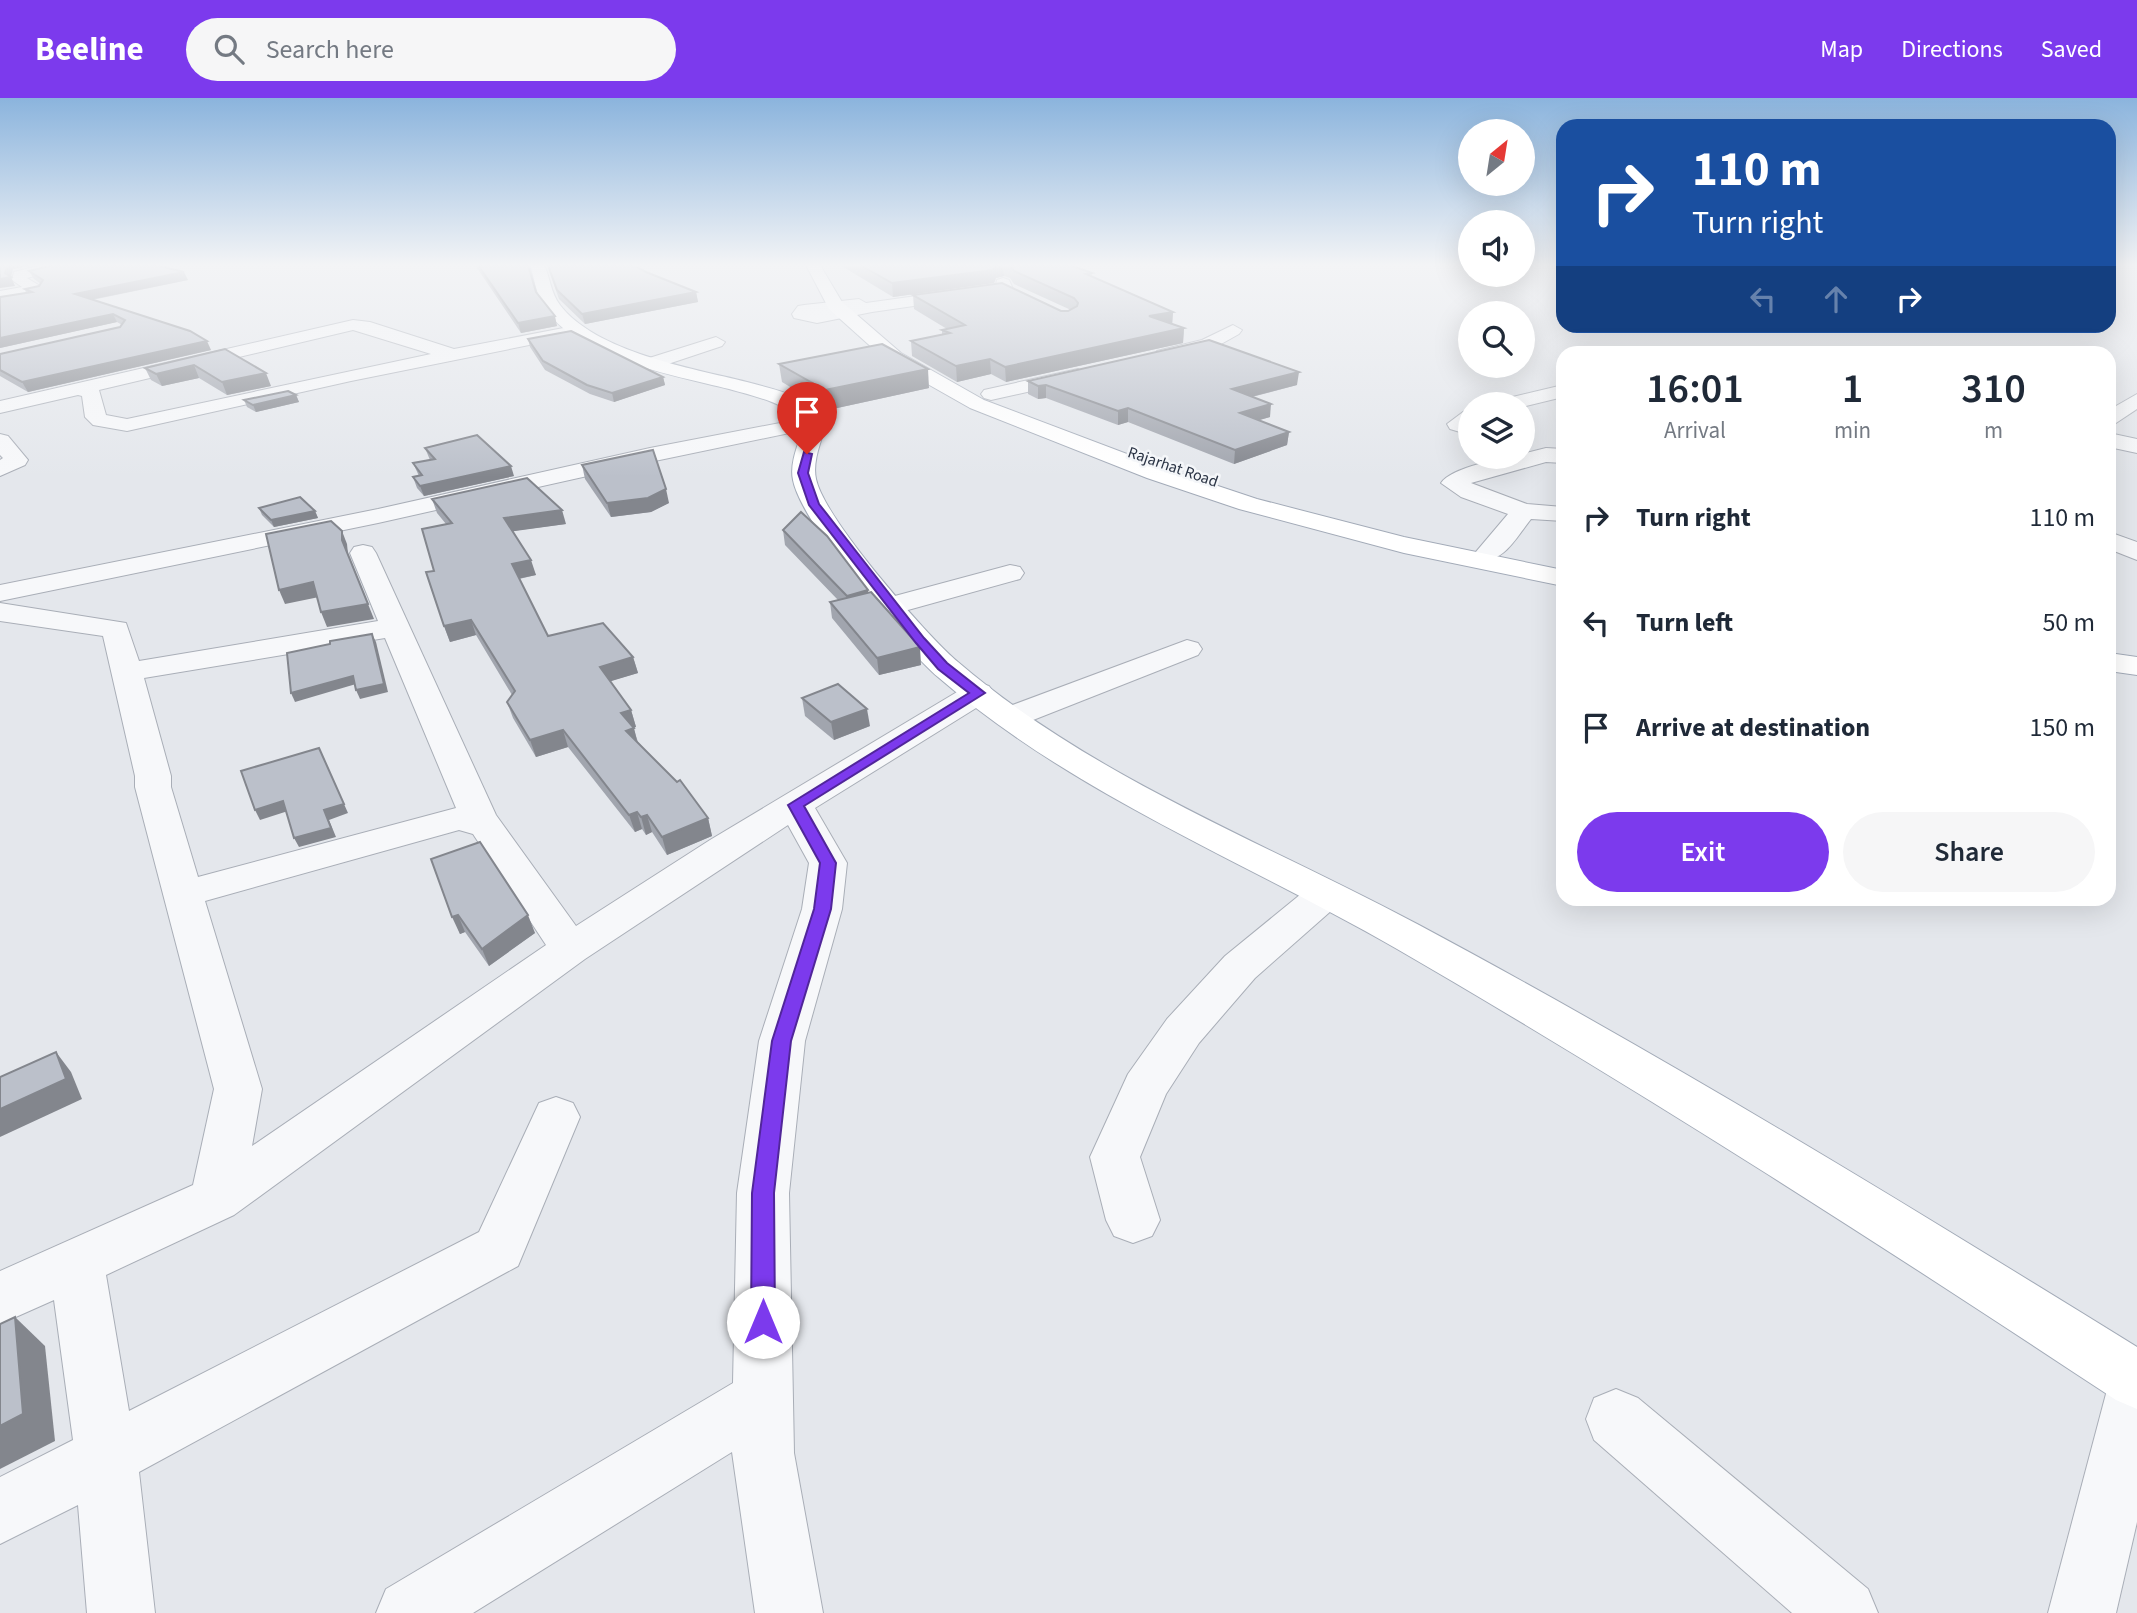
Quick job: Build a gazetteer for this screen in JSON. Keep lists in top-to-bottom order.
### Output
{
  "streets": {
    "main road": ["Rajarhat Road"]
  },
  "north": "top right",
  "page": {
    "header": "Beeline",
    "search": "Search here",
    "nav": ["Map", "Directions", "Saved"],
    "turn": ["110 m", "Turn right"],
    "eta": [
      "16:01",
      "Arrival",
      "1",
      "min",
      "310",
      "m"
    ],
    "list": [
      {
        "name": "Turn right",
        "value": "110 m"
      },
      {
        "name": "Turn left",
        "value": "50 m"
      },
      {
        "name": "Arrive at destination",
        "value": "150 m"
      }
    ],
    "buttons": ["Exit", "Share"]
  }
}
